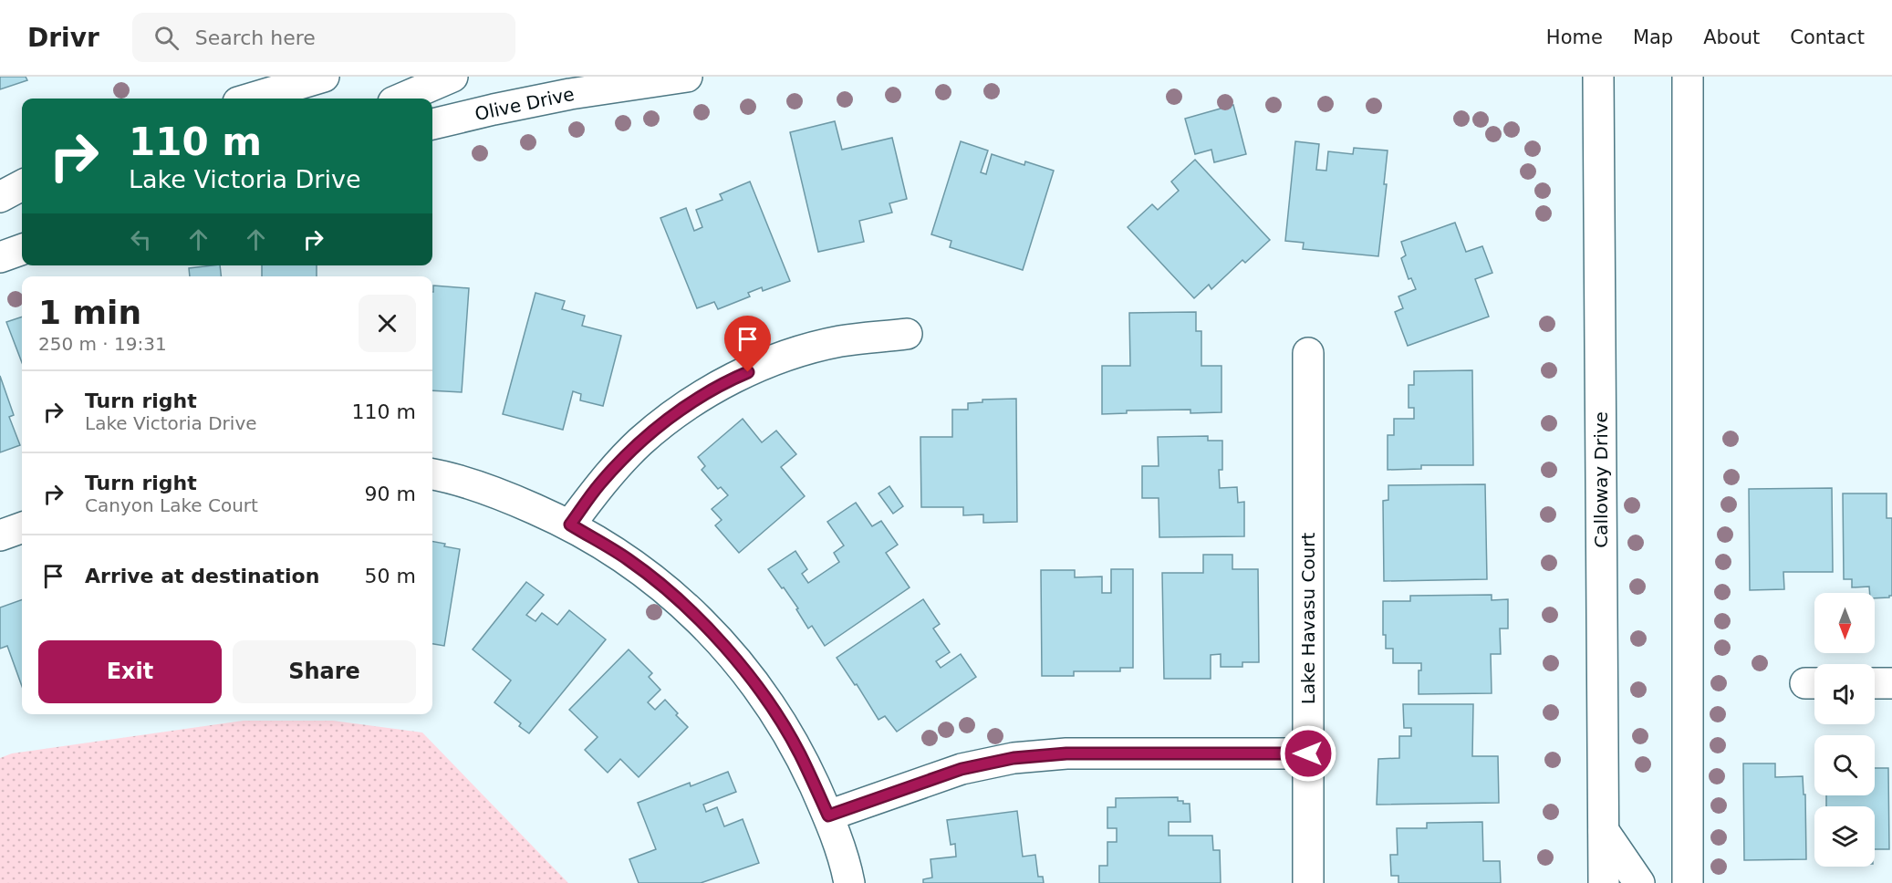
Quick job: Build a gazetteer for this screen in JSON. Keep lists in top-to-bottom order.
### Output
{
  "streets": {
    "main road": ["Olive Drive", "Calloway Drive", "Lake Havasu Court"]
  },
  "north": "bottom",
  "page": {
    "header": "Drivr",
    "search": "Search here",
    "nav": [
      "Home",
      "Map",
      "About",
      "Contact"
    ],
    "turn": ["110 m", "Lake Victoria Drive"],
    "heading": ["1 min", "250 m · 19:31"],
    "list": [
      {
        "name": "Turn right",
        "note": "Lake Victoria Drive",
        "value": "110 m"
      },
      {
        "name": "Turn right",
        "note": "Canyon Lake Court",
        "value": "90 m"
      },
      {
        "name": "Arrive at destination",
        "value": "50 m"
      }
    ],
    "buttons": ["Exit", "Share"]
  }
}
